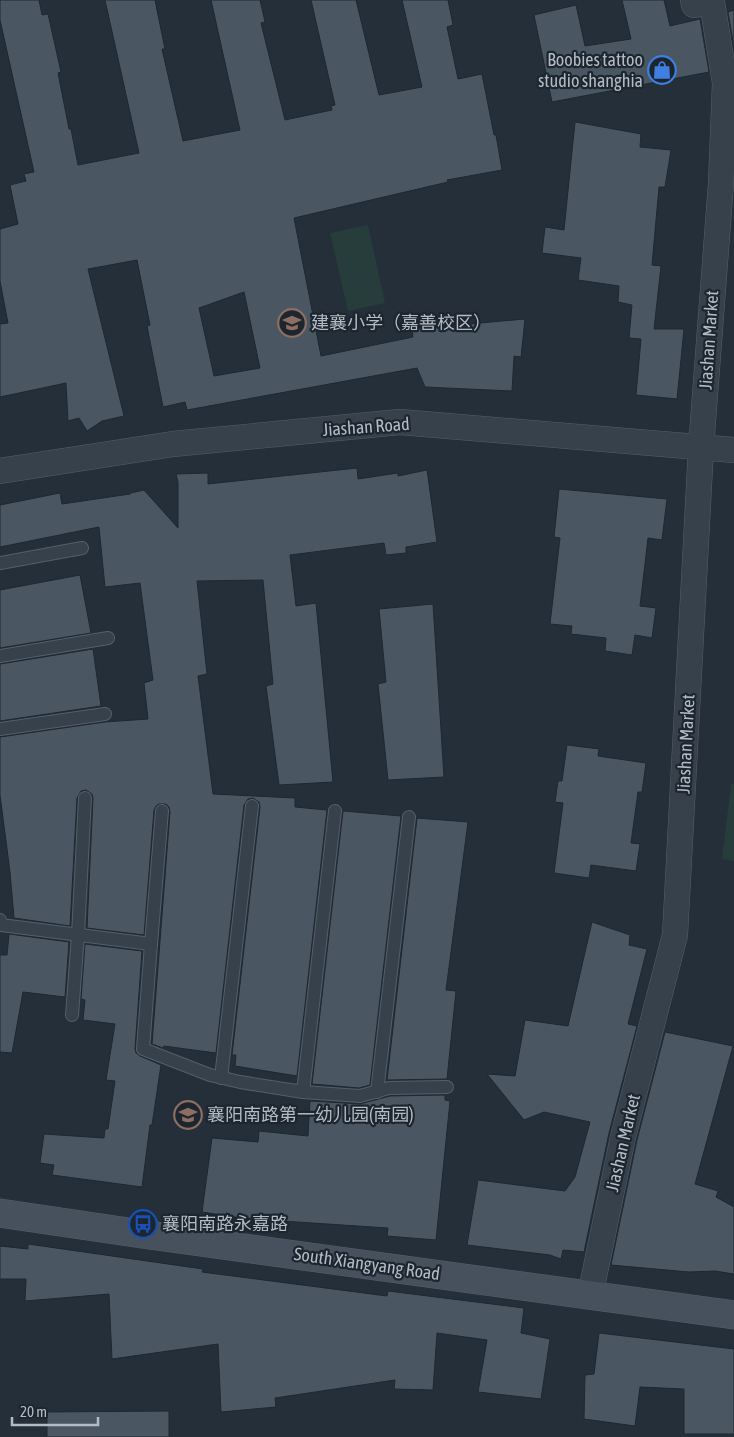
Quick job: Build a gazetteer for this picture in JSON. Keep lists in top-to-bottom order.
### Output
{
  "streets": {
    "street": ["Jiashan Market", "Jiashan Road", "South Xiangyang Road"]
  },
  "crossings": [
    ["Jiashan Market", "Jiashan Road"],
    ["Jiashan Market", "South Xiangyang Road"]
  ],
  "places": {
    "shop": ["Boobies tattoo studio shanghia"],
    "school or university": ["建襄小学（嘉善校区）", "襄阳南路第一幼儿园(南园)"],
    "bus stop": ["襄阳南路永嘉路"]
  },
  "scale_bar": "20 m"
}
